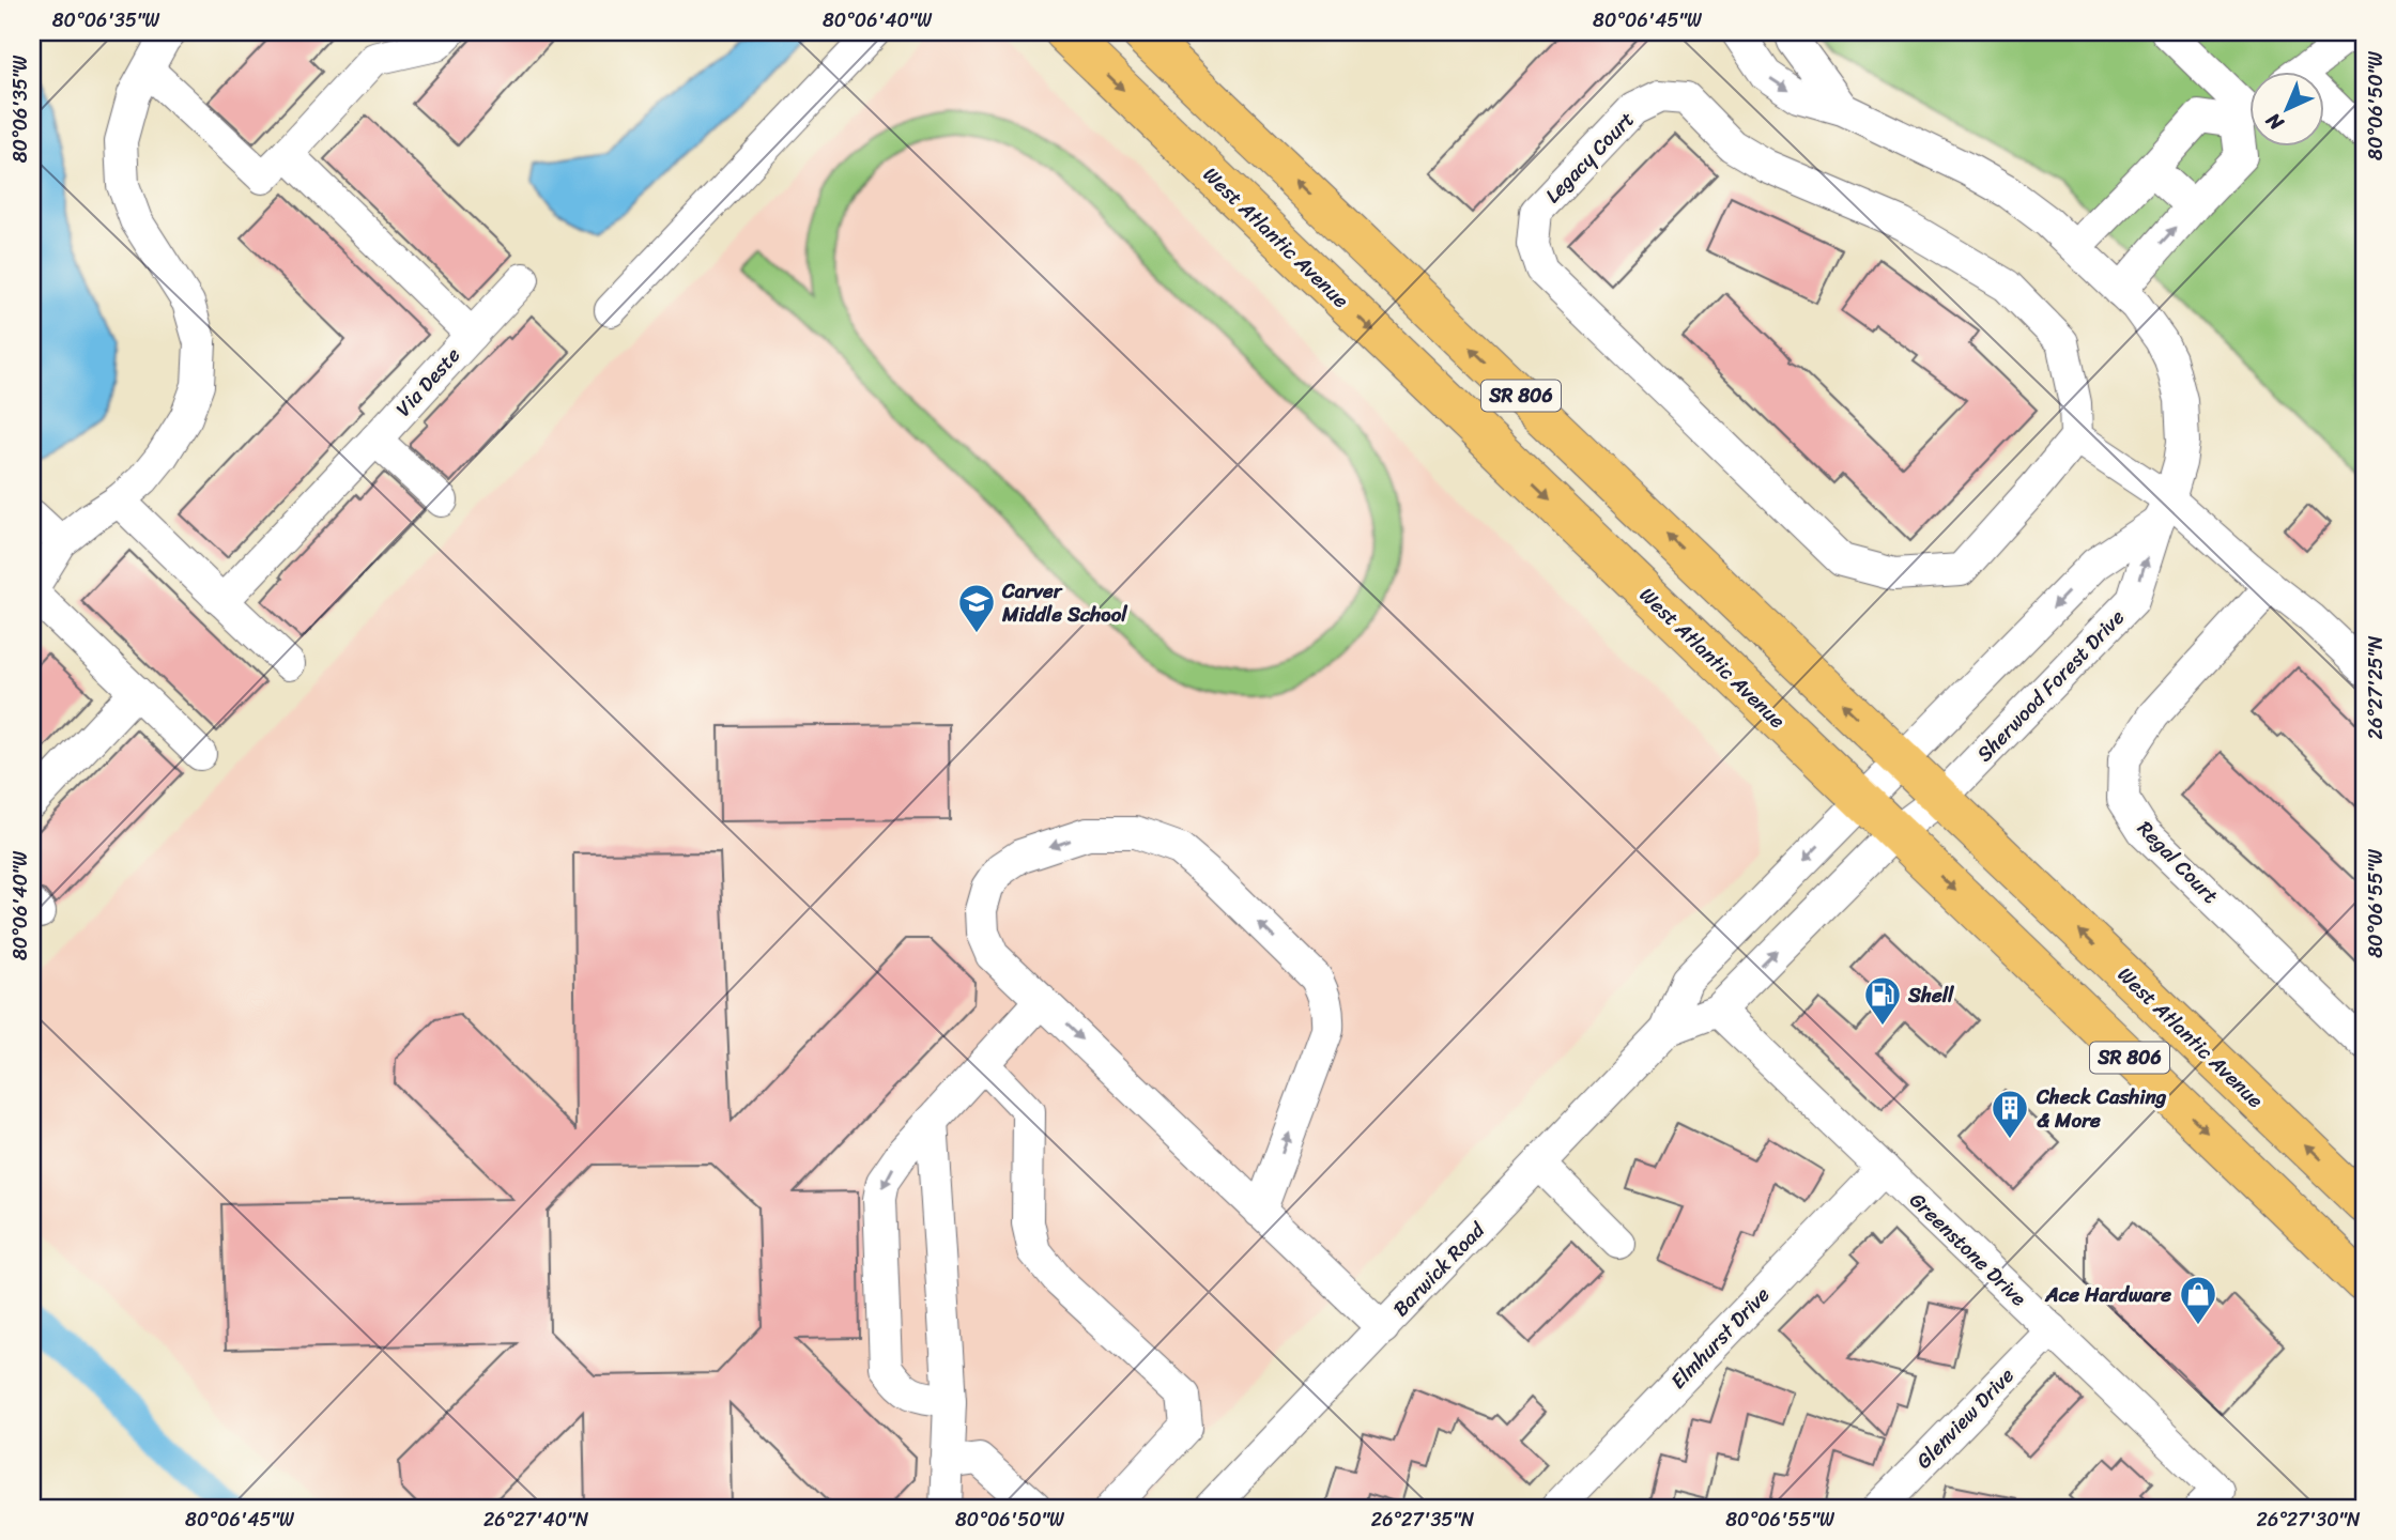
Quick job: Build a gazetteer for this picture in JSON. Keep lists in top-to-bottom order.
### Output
{
  "streets": {
    "main road": ["West Atlantic Avenue", "SR 806"],
    "street": [
      "Legacy Court",
      "Via Deste",
      "Sherwood Forest Drive",
      "Regal Court",
      "Greenstone Drive",
      "Barwick Road",
      "Elmhurst Drive",
      "Glenview Drive"
    ]
  },
  "crossings": [
    ["West Atlantic Avenue", "Sherwood Forest Drive"],
    ["West Atlantic Avenue", "Barwick Road"],
    ["Sherwood Forest Drive", "Barwick Road"],
    ["Greenstone Drive", "Barwick Road"],
    ["Greenstone Drive", "Elmhurst Drive"],
    ["Greenstone Drive", "Glenview Drive"]
  ],
  "places": {
    "school or university": ["Carver Middle School"],
    "fuel station": ["Shell"],
    "building": ["Check Cashing & More"],
    "shop": ["Ace Hardware"]
  },
  "north": "bottom left",
  "coordinates": [
    "80°06'35\"W",
    "80°06'40\"W",
    "80°06'45\"W",
    "80°06'50\"W",
    "26°27'25\"N",
    "80°06'55\"W",
    "26°27'40\"N",
    "26°27'35\"N",
    "26°27'30\"N"
  ]
}
